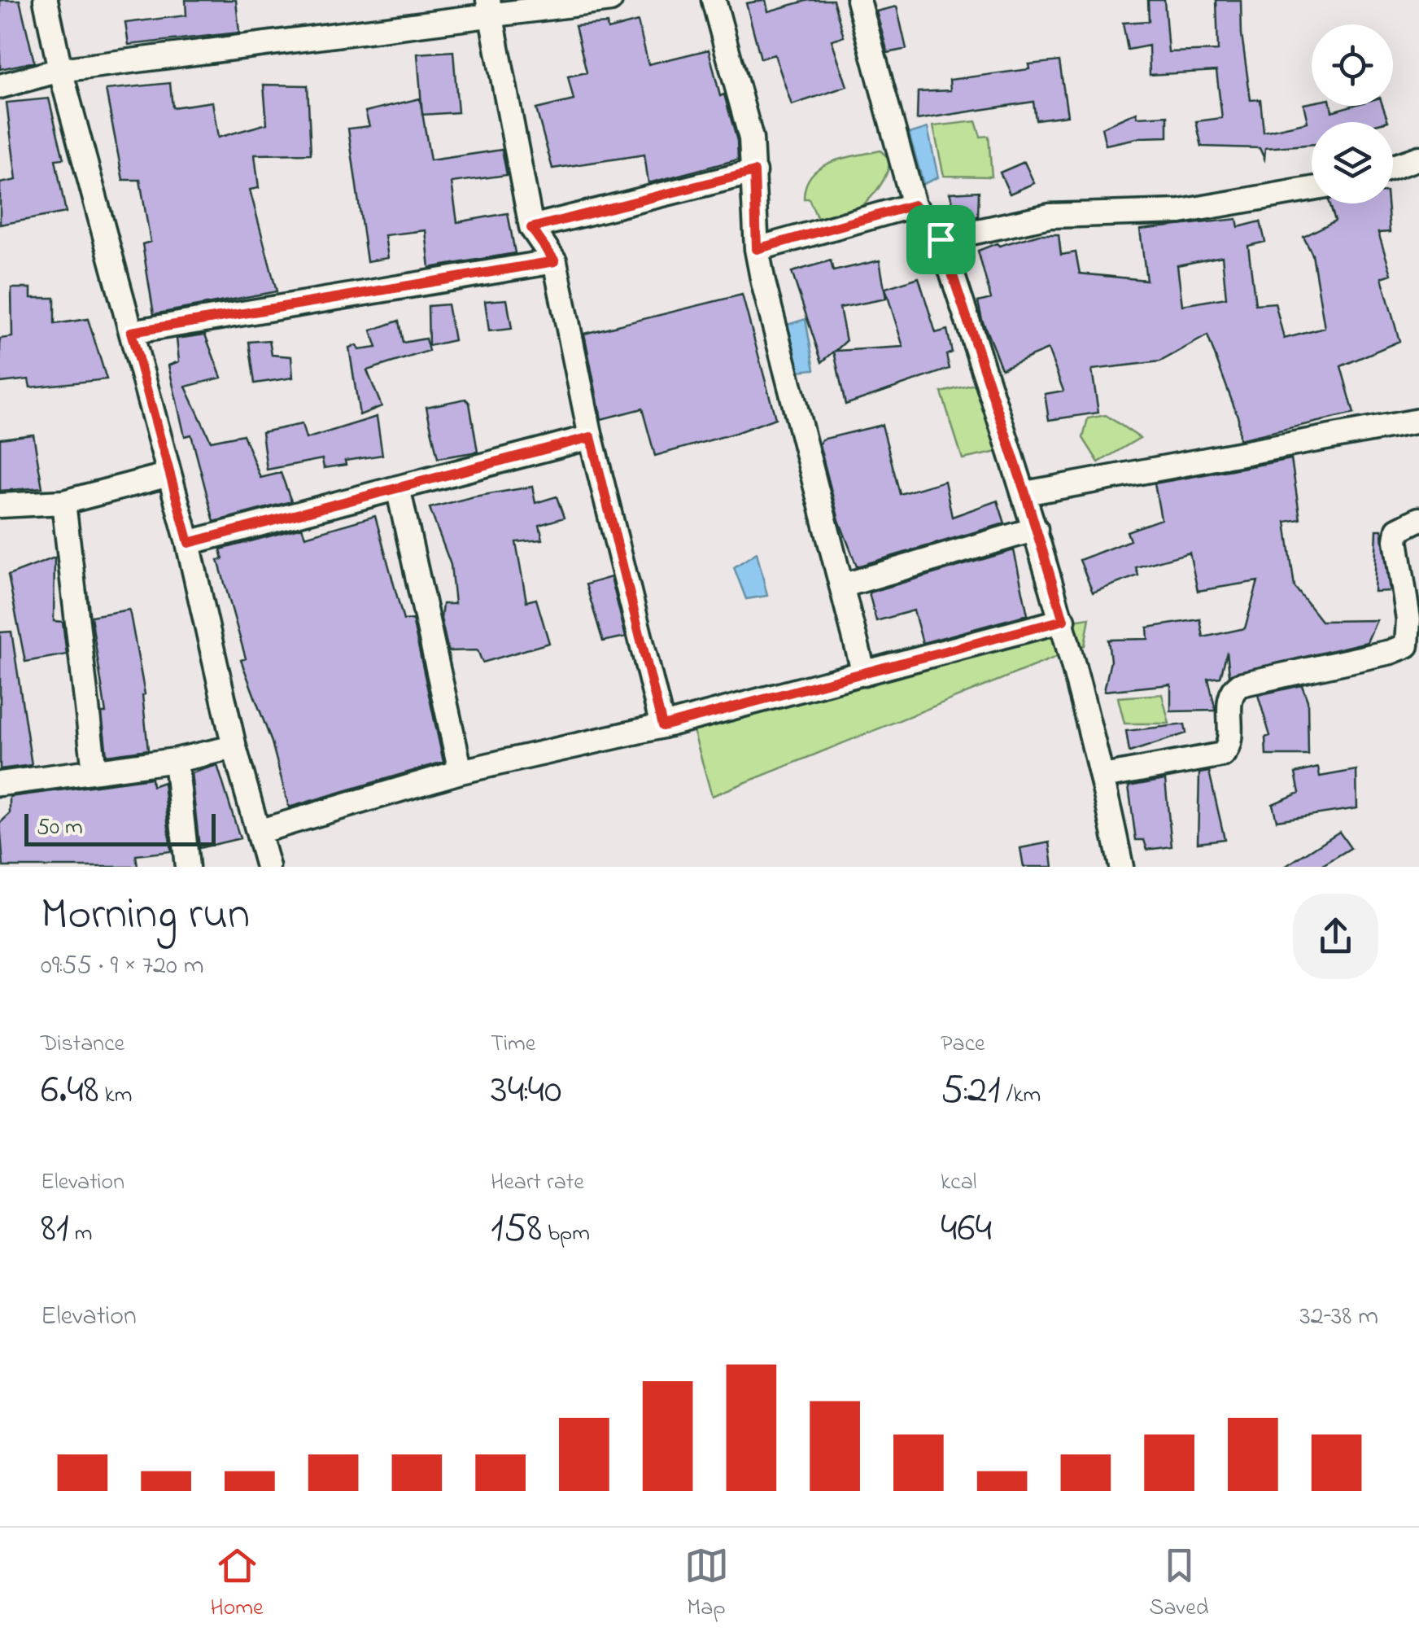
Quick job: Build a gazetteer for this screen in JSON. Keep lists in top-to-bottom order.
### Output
{
  "scale_bar": "50 m",
  "page": {
    "scale": "50 m",
    "heading": ["Morning run", "09:55 · 9 × 720 m"],
    "stats": [
      ["Distance", "6.48 km"],
      ["Time", "34:40"],
      ["Pace", "5:21 /km"],
      ["Elevation", "81 m"],
      ["Heart rate", "158 bpm"],
      ["kcal", "464"]
    ],
    "chart": ["Elevation", "32–38 m"],
    "tabs": ["Home", "Map", "Saved"]
  }
}
